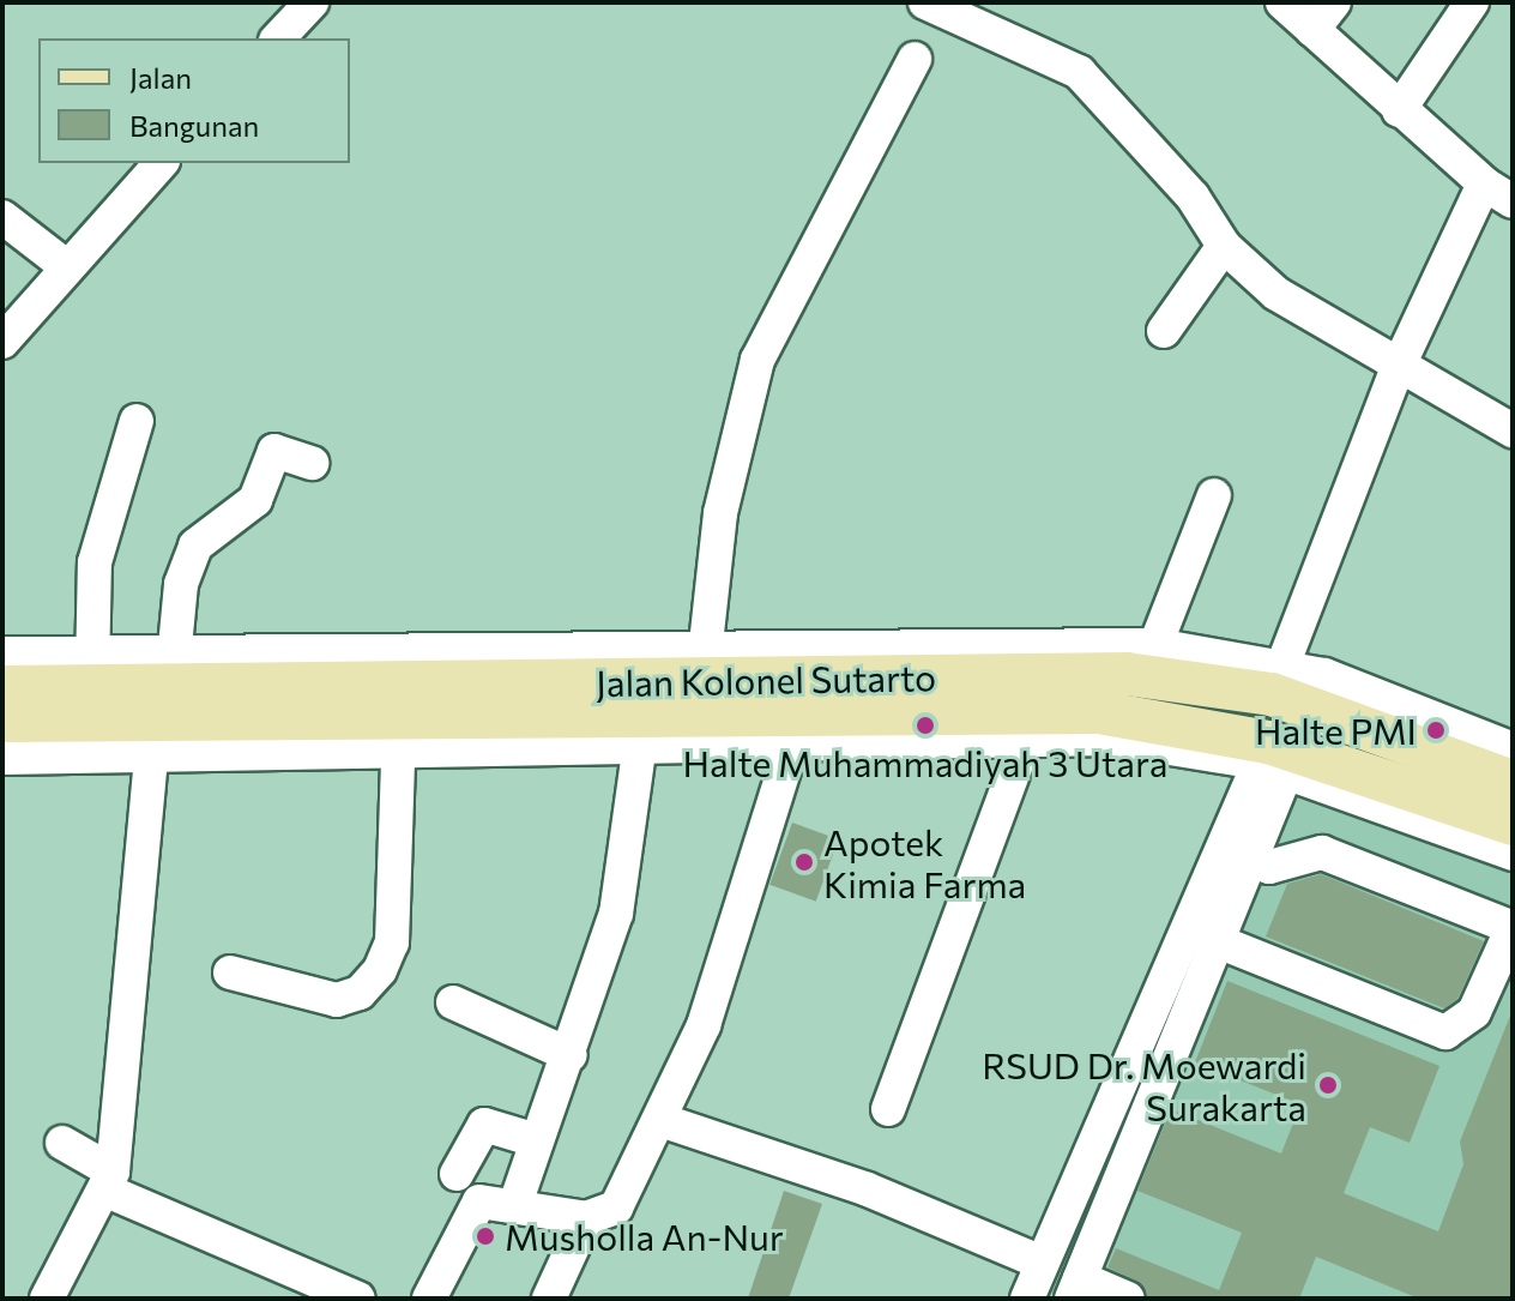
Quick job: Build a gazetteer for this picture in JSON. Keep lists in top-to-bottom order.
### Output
{
  "streets": {
    "main road": ["Jalan Kolonel Sutarto"]
  },
  "places": [
    "Halte Muhammadiyah 3 Utara",
    "Halte PMI",
    "Apotek Kimia Farma",
    "RSUD Dr. Moewardi Surakarta",
    "Musholla An-Nur"
  ],
  "legend": ["Jalan", "Bangunan"]
}
